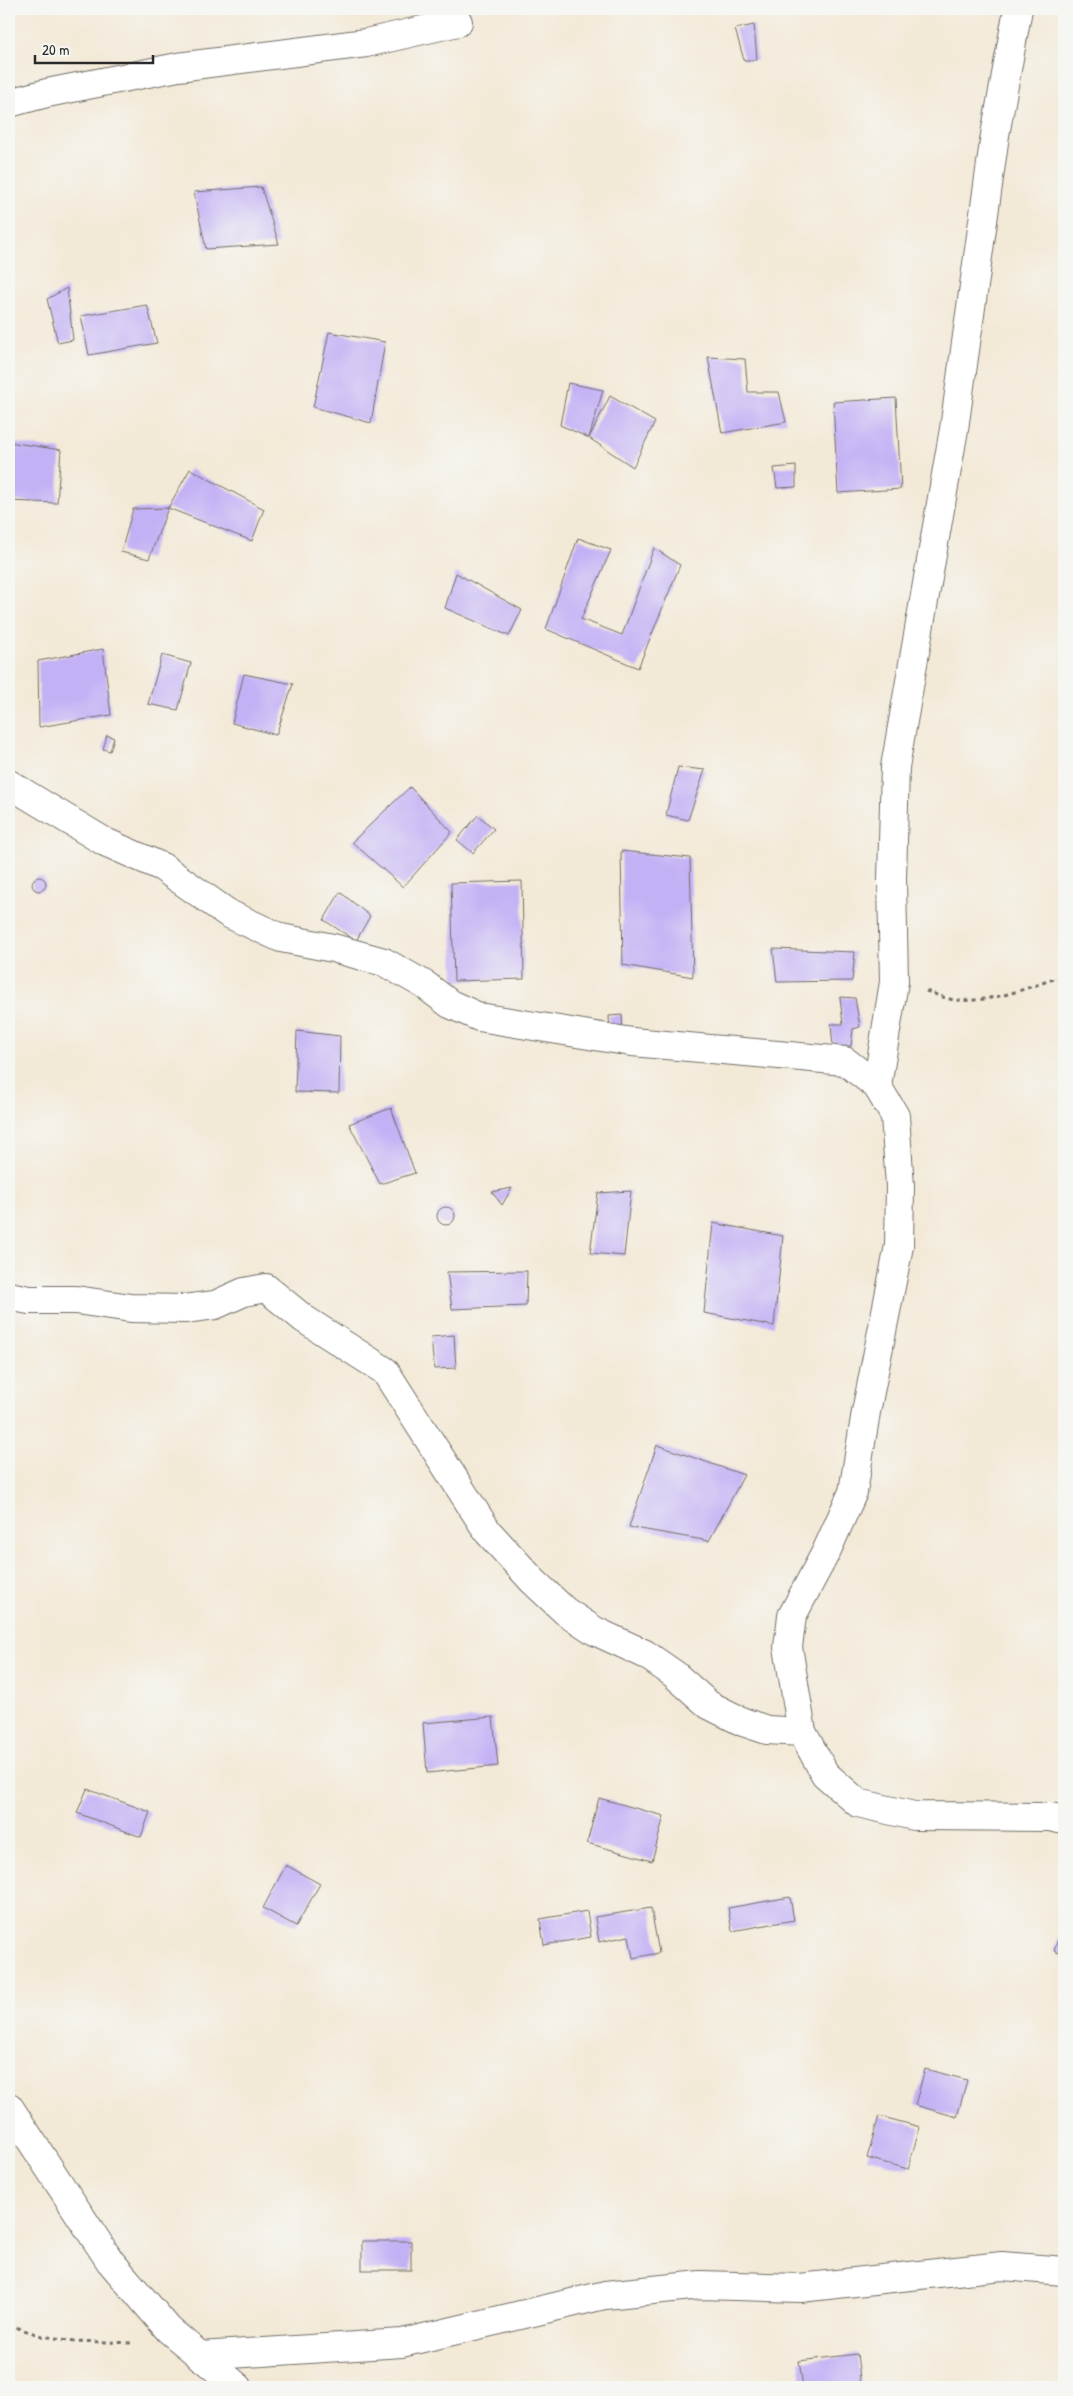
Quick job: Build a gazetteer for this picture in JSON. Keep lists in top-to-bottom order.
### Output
{
  "scale_bar": "20 m"
}
